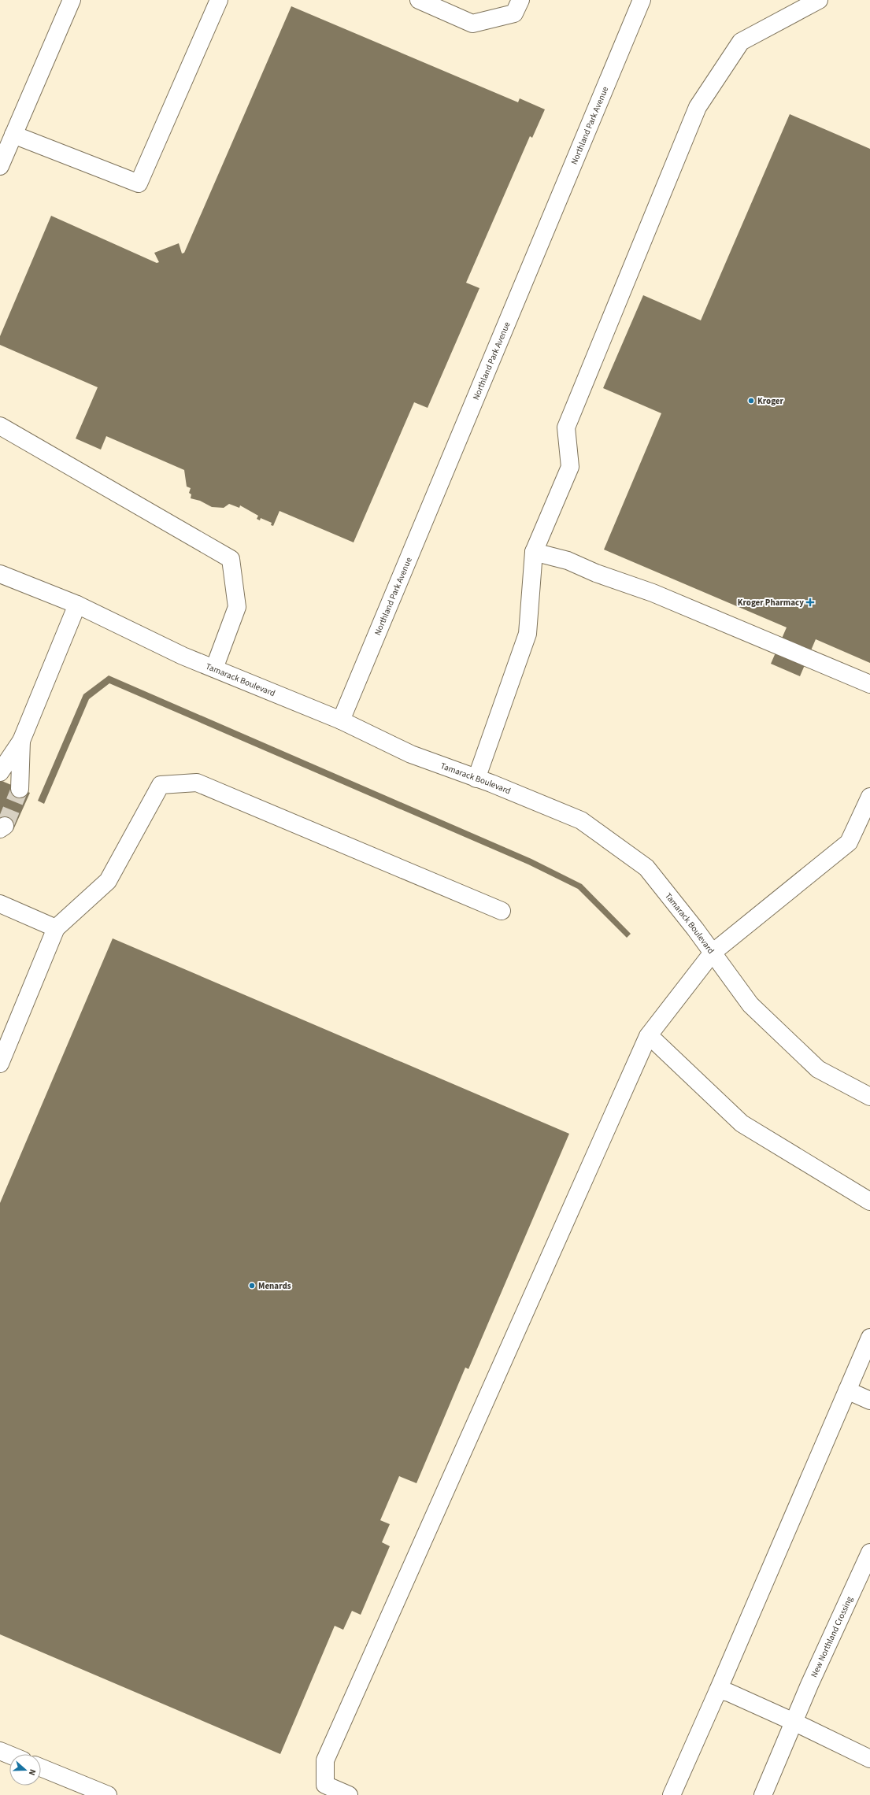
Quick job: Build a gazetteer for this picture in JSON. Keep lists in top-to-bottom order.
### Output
{
  "streets": {
    "street": ["Northland Park Avenue", "Tamarack Boulevard", "New Northland Crossing"]
  },
  "crossings": [
    ["Northland Park Avenue", "Tamarack Boulevard"]
  ],
  "places": {
    "other": ["Kroger", "Menards"],
    "health": ["Kroger Pharmacy"]
  },
  "north": "right"
}
